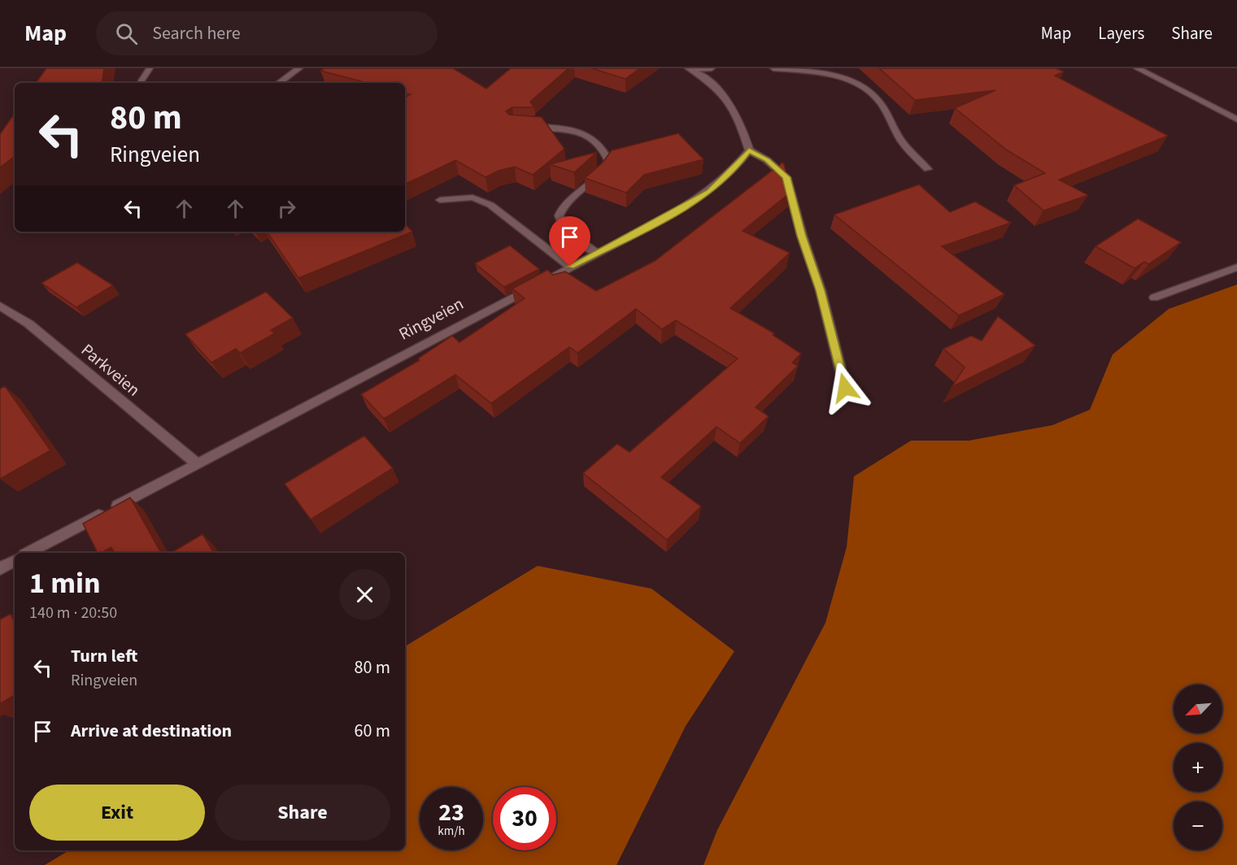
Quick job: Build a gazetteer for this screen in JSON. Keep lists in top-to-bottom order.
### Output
{
  "streets": {
    "street": ["Ringveien", "Parkveien"]
  },
  "crossings": [
    ["Ringveien", "Parkveien"]
  ],
  "north": "bottom left",
  "page": {
    "header": "Map",
    "search": "Search here",
    "nav": ["Map", "Layers", "Share"],
    "turn": ["80 m", "Ringveien"],
    "heading": ["1 min", "140 m · 20:50"],
    "list": [
      {
        "name": "Turn left",
        "note": "Ringveien",
        "value": "80 m"
      },
      {
        "name": "Arrive at destination",
        "value": "60 m"
      }
    ],
    "map_buttons": ["+", "−"],
    "buttons": ["Exit", "Share"],
    "speed": "23 km/h",
    "limit": "30"
  }
}
